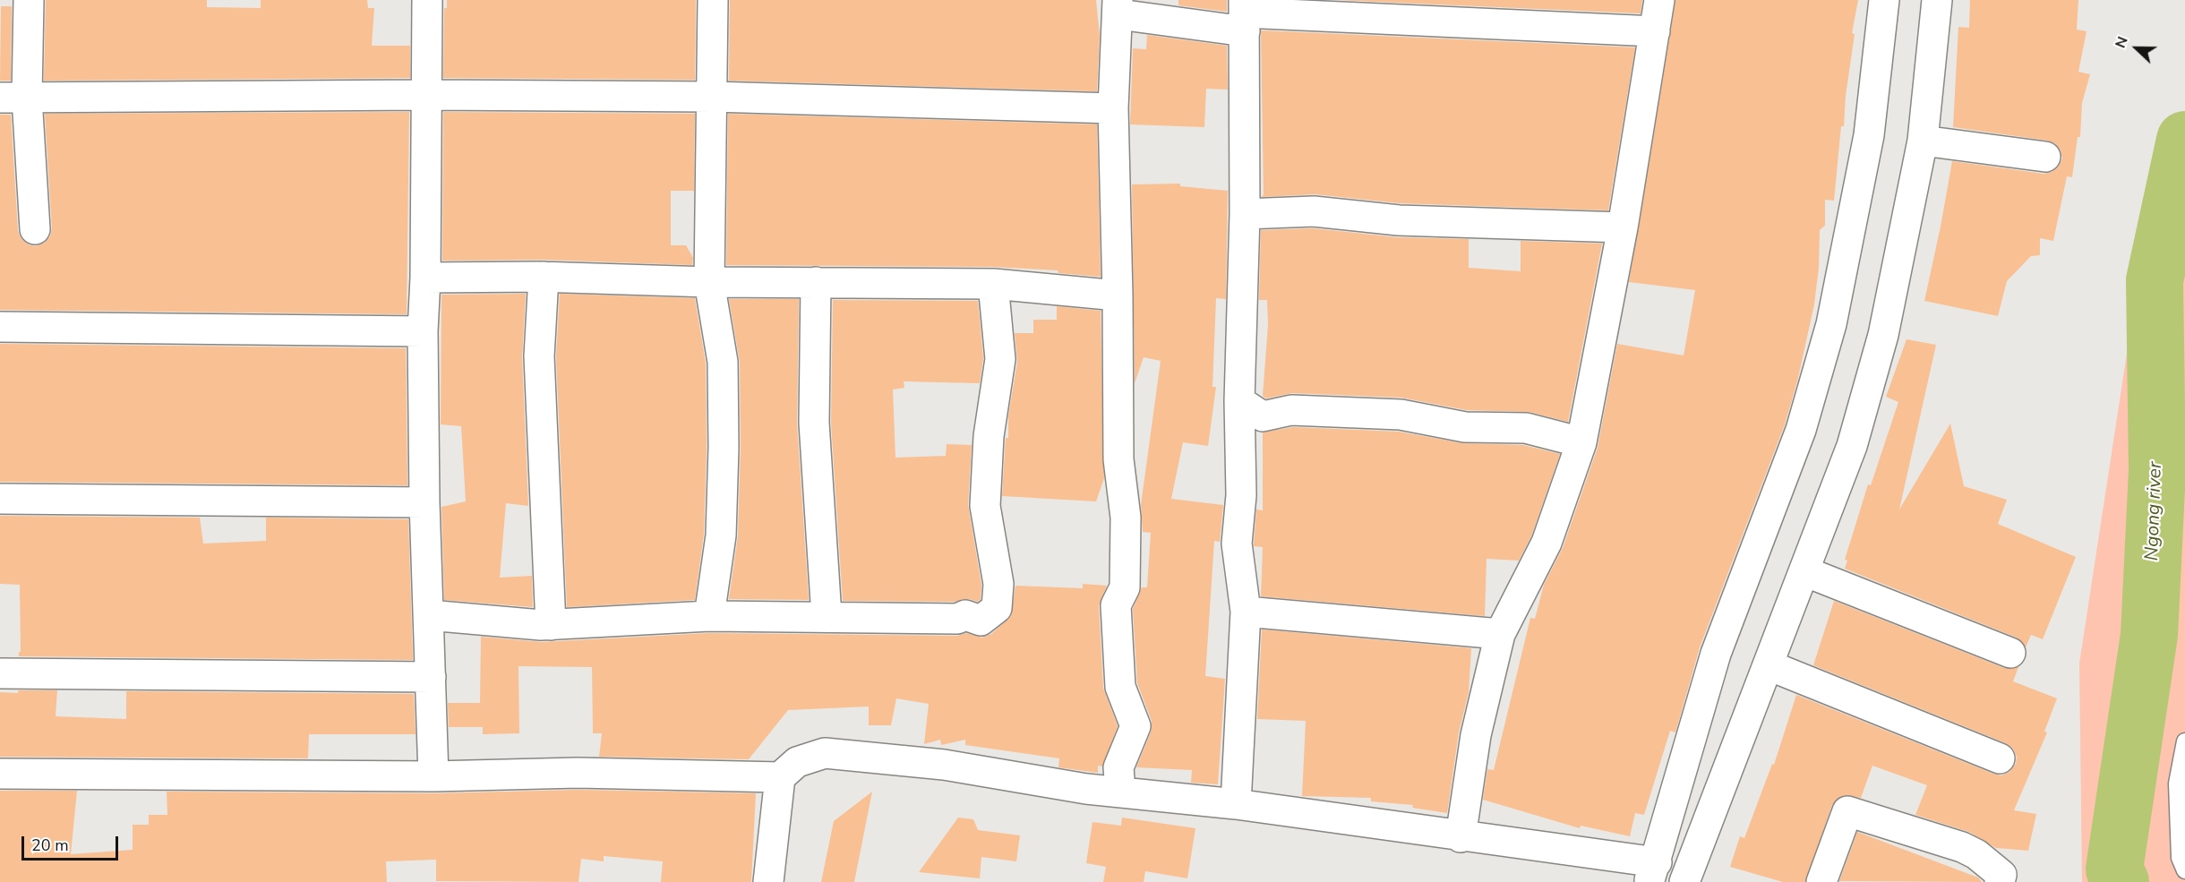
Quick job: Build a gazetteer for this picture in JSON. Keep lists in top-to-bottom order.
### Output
{
  "water": ["Ngong river"],
  "scale_bar": "20 m",
  "north": "left"
}
